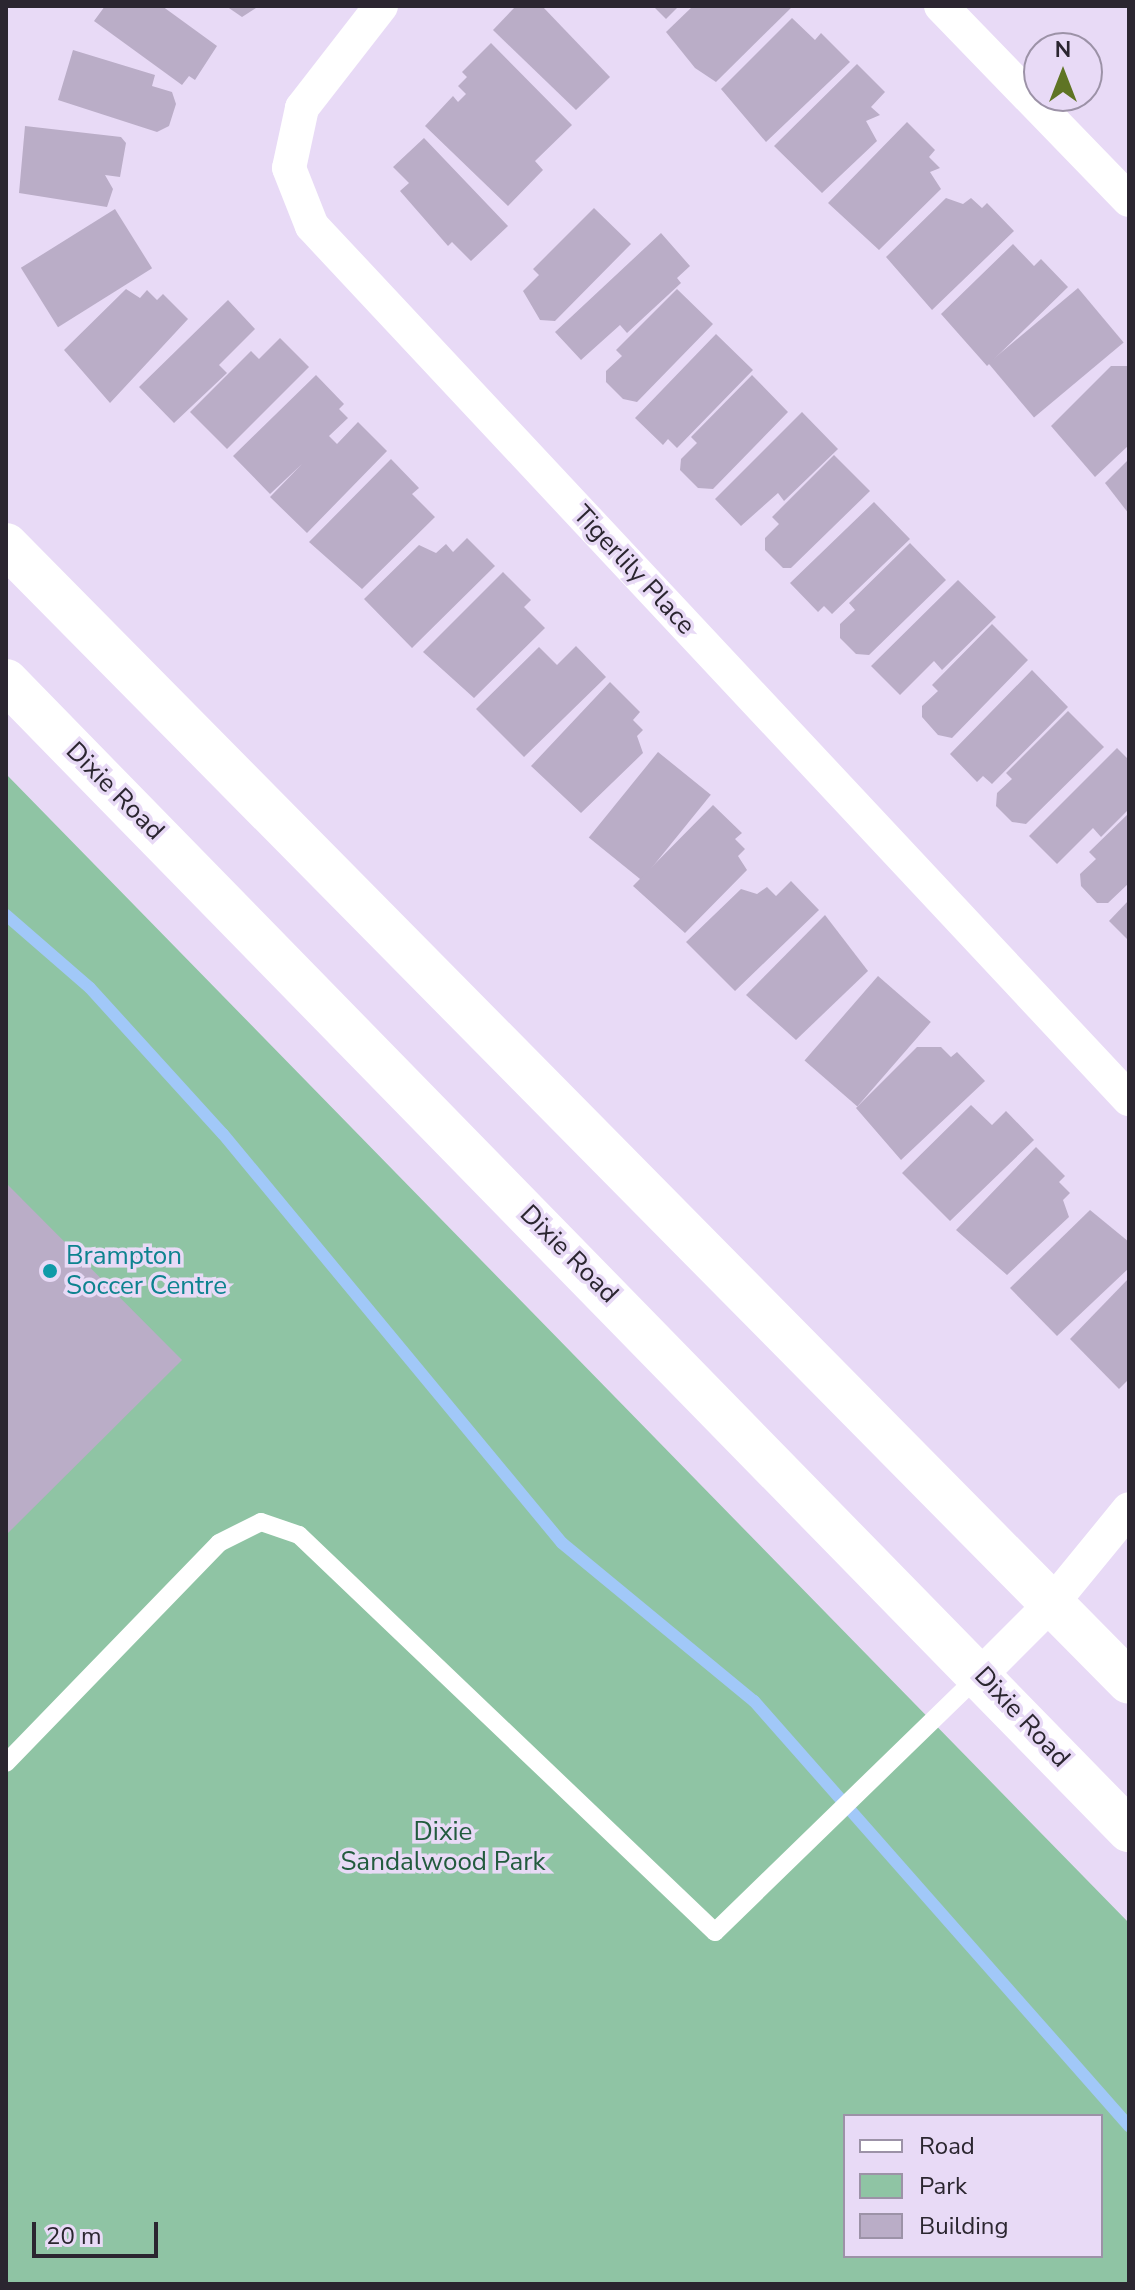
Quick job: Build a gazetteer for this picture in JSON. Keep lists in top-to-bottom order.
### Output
{
  "streets": {
    "main road": ["Dixie Road"],
    "street": ["Tigerlily Place"]
  },
  "parks": ["Dixie Sandalwood Park"],
  "places": ["Brampton Soccer Centre"],
  "legend": ["Road", "Park", "Building"],
  "scale_bar": "20 m",
  "north": "top"
}
